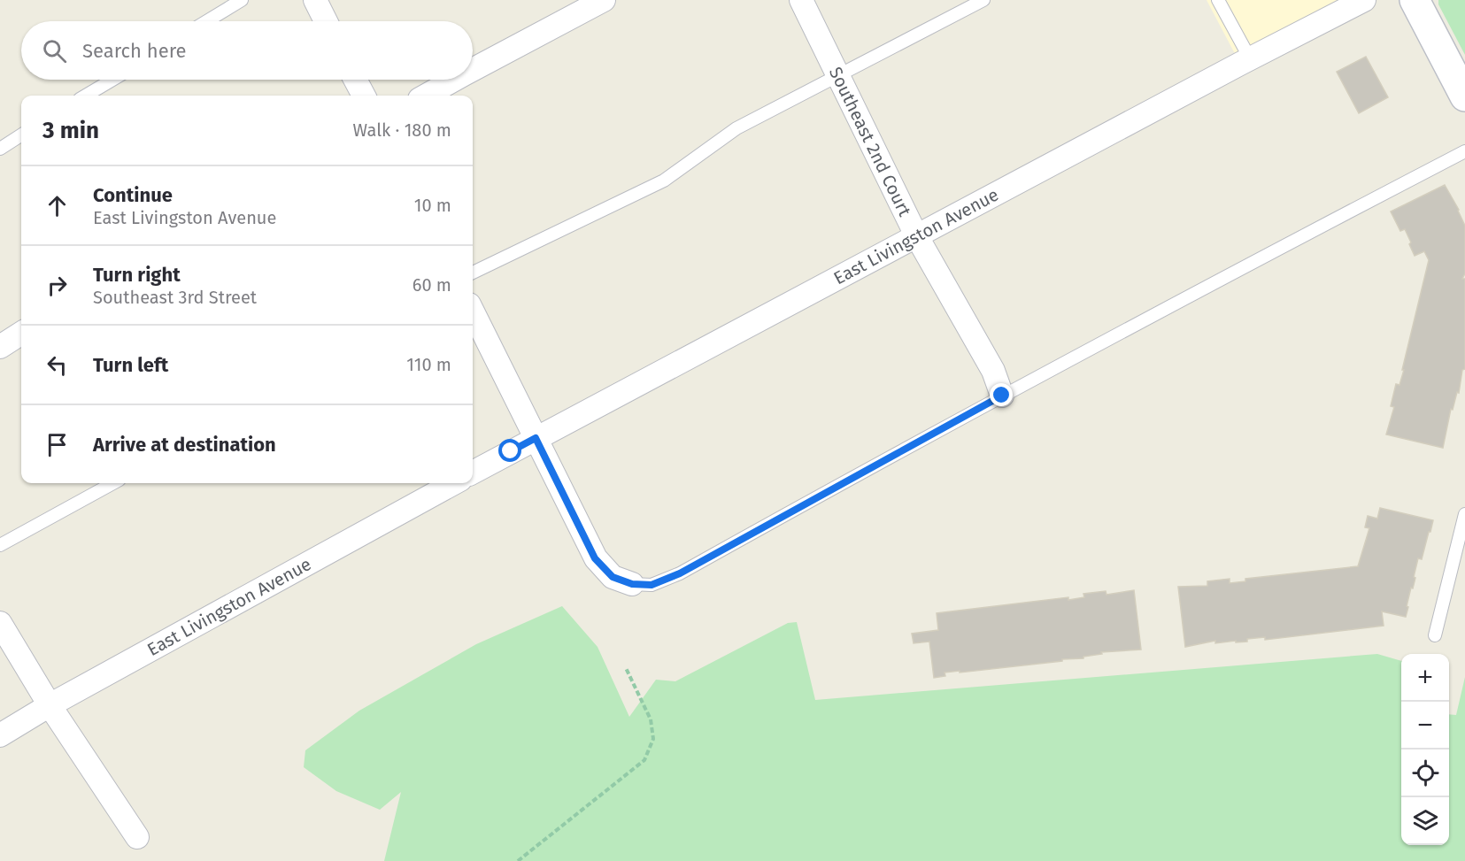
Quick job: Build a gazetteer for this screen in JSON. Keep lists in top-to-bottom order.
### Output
{
  "streets": {
    "street": ["Southeast 2nd Court", "East Livingston Avenue"]
  },
  "crossings": [
    ["Southeast 2nd Court", "East Livingston Avenue"]
  ],
  "page": {
    "search": "Search here",
    "heading": ["3 min", "Walk · 180 m"],
    "list": [
      ["Continue", "East Livingston Avenue", "10 m"],
      ["Turn right", "Southeast 3rd Street", "60 m"],
      ["Turn left", "110 m"],
      "Arrive at destination"
    ],
    "map_buttons": ["+", "−"]
  }
}
